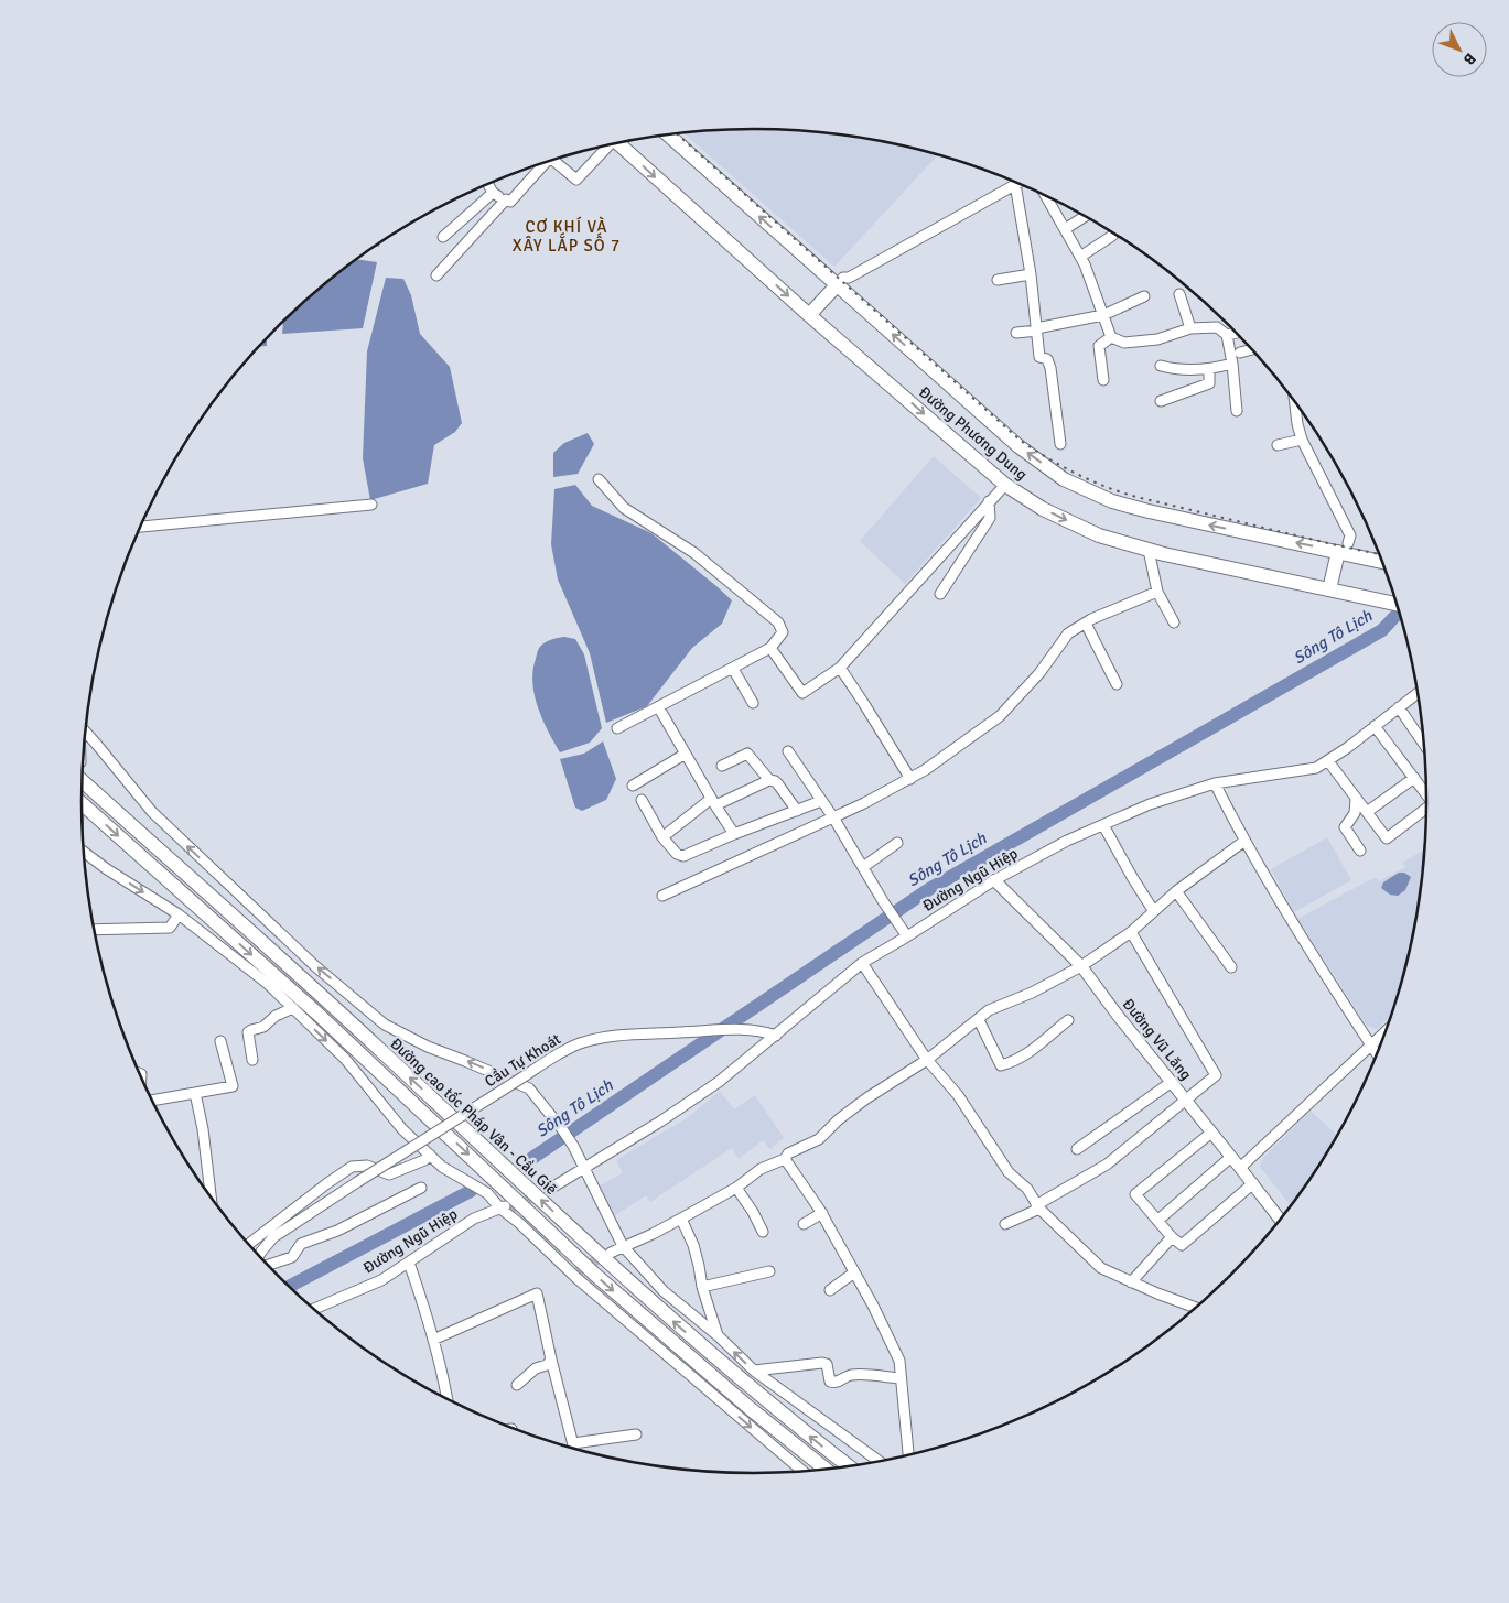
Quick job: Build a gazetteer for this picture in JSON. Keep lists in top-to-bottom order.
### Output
{
  "streets": {
    "highway": ["Đường Phương Dung", "Đường cao tốc Pháp Vân - Cầu Giẽ"],
    "main road": ["Đường Vũ Lăng"],
    "street": ["Đường Ngũ Hiệp", "Cầu Tự Khoát"]
  },
  "crossings": [
    ["Đường Ngũ Hiệp", "Đường Vũ Lăng"],
    ["Đường Ngũ Hiệp", "Cầu Tự Khoát"]
  ],
  "districts": ["CƠ KHÍ VÀ XÂY LẮP SỐ 7"],
  "water": ["Sông Tô Lịch"],
  "north": "bottom right"
}
